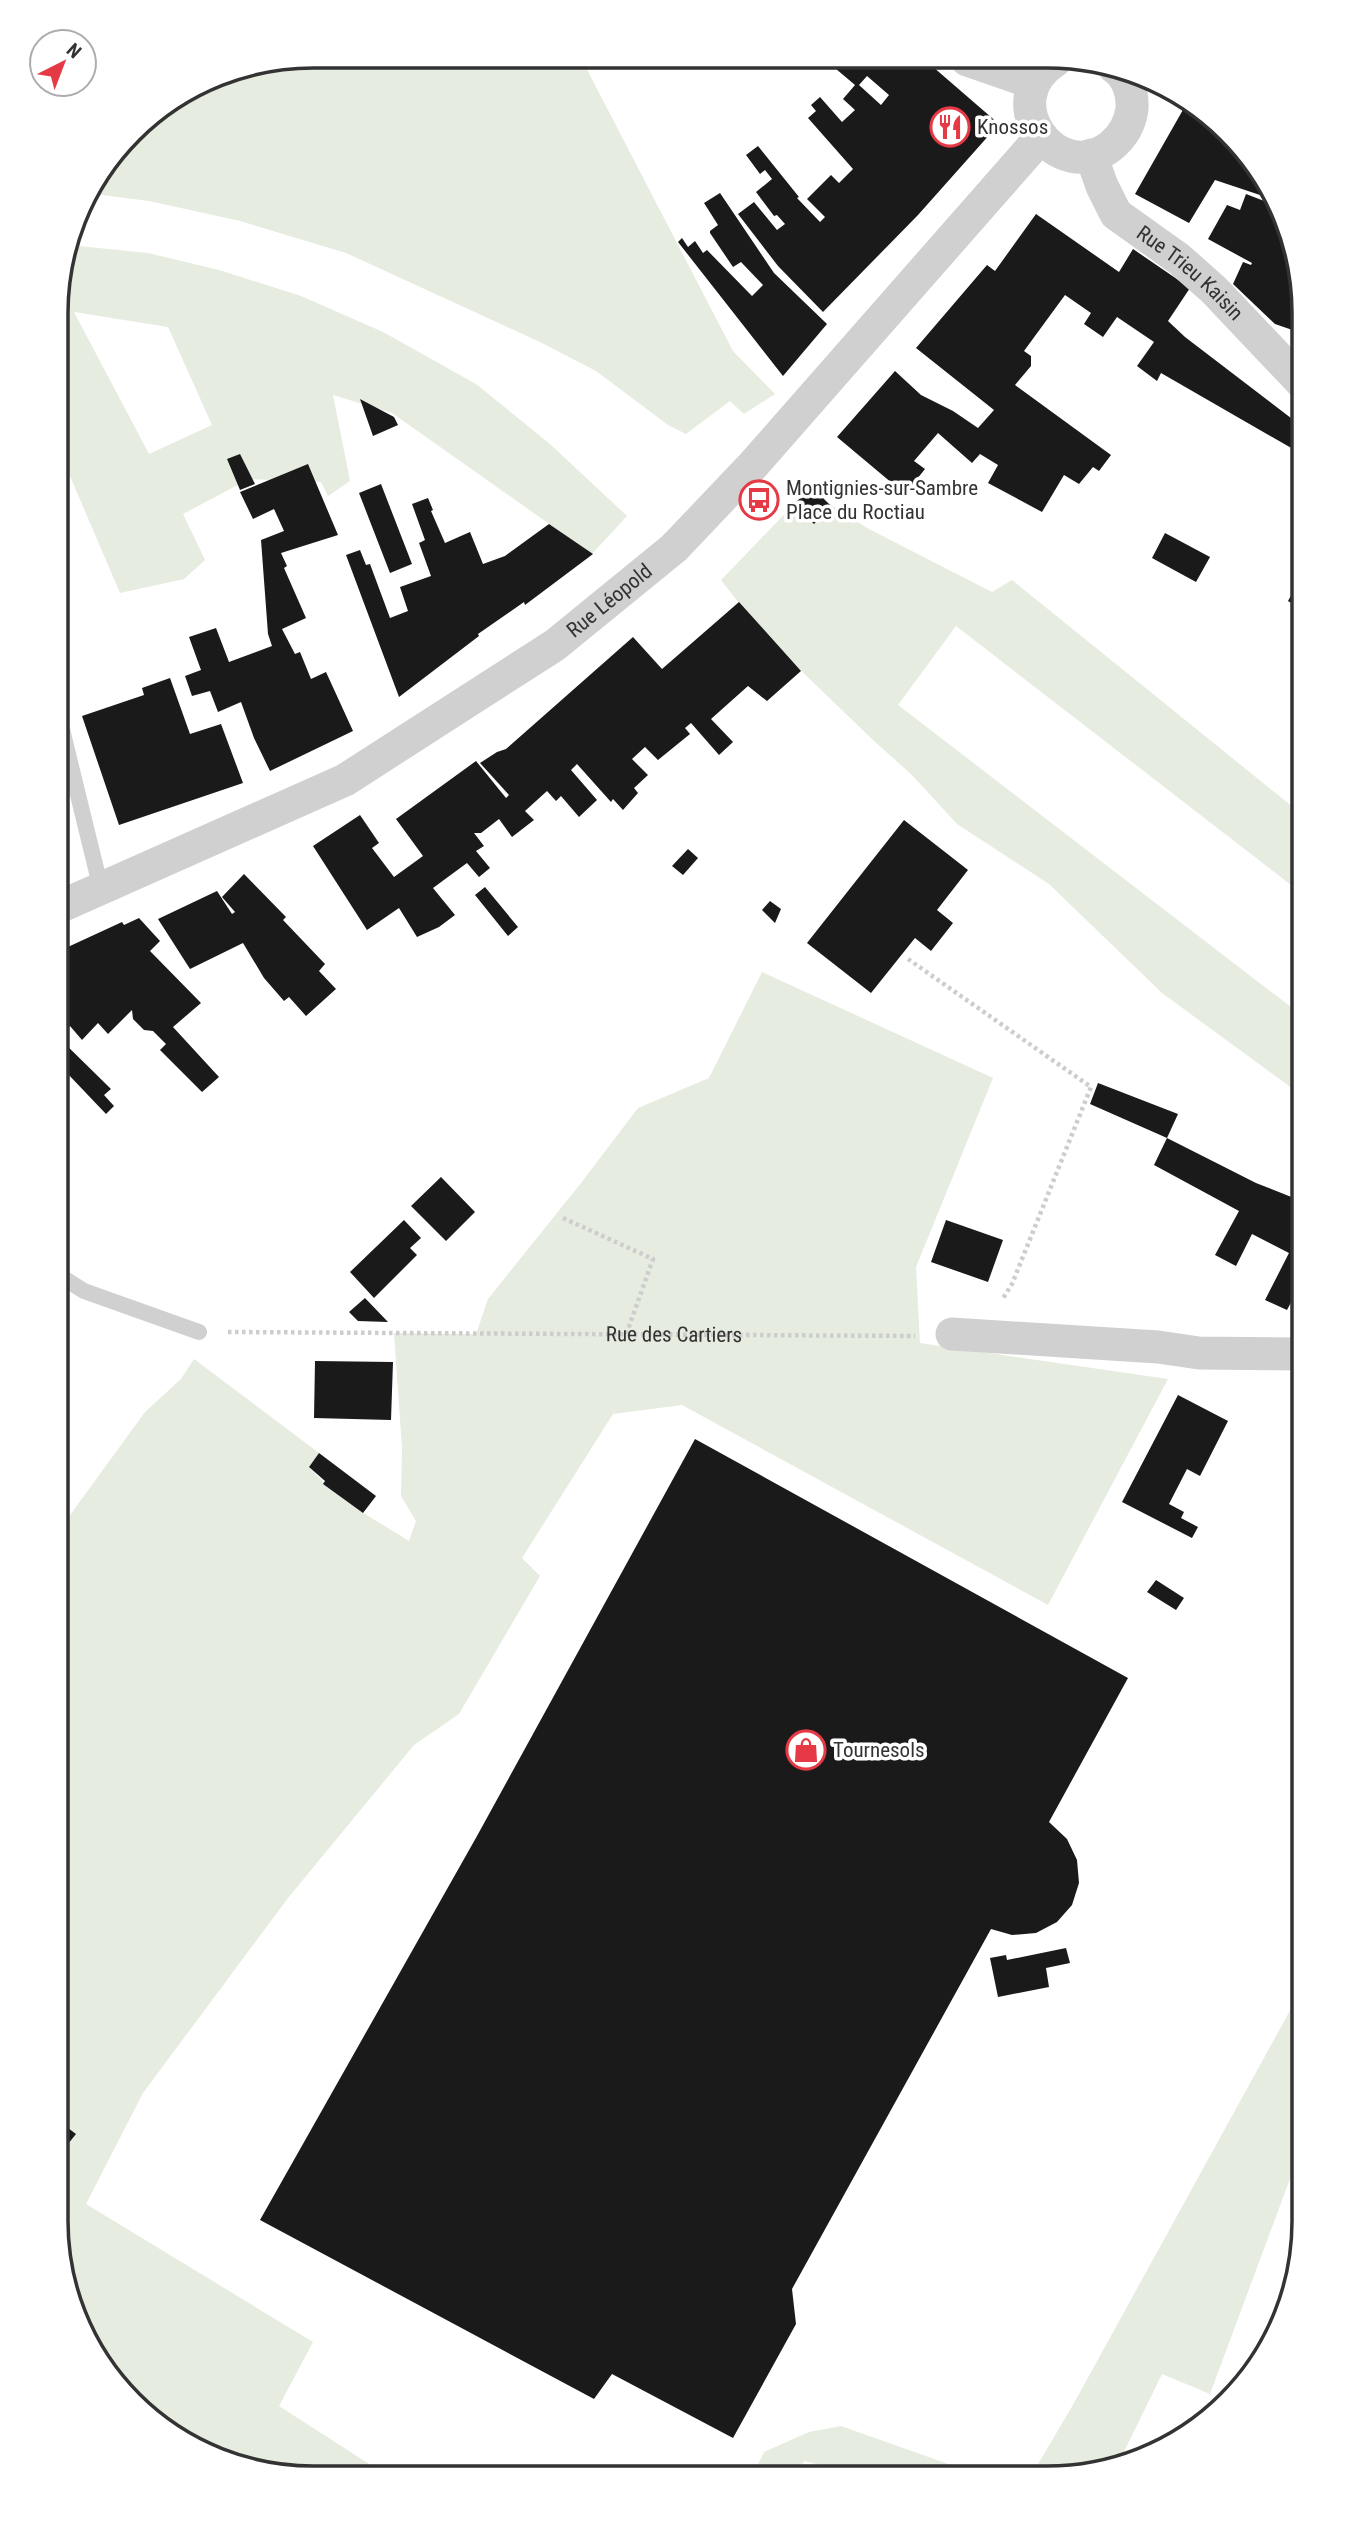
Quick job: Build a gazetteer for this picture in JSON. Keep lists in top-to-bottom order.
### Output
{
  "streets": {
    "street": ["Rue Trieu Kaisin", "Rue Léopold"],
    "path": ["Rue des Cartiers"]
  },
  "places": {
    "restaurant": ["Knossos"],
    "bus stop": ["Montignies-sur-Sambre Place du Roctiau"],
    "shop": ["Tournesols"]
  },
  "north": "top right"
}
